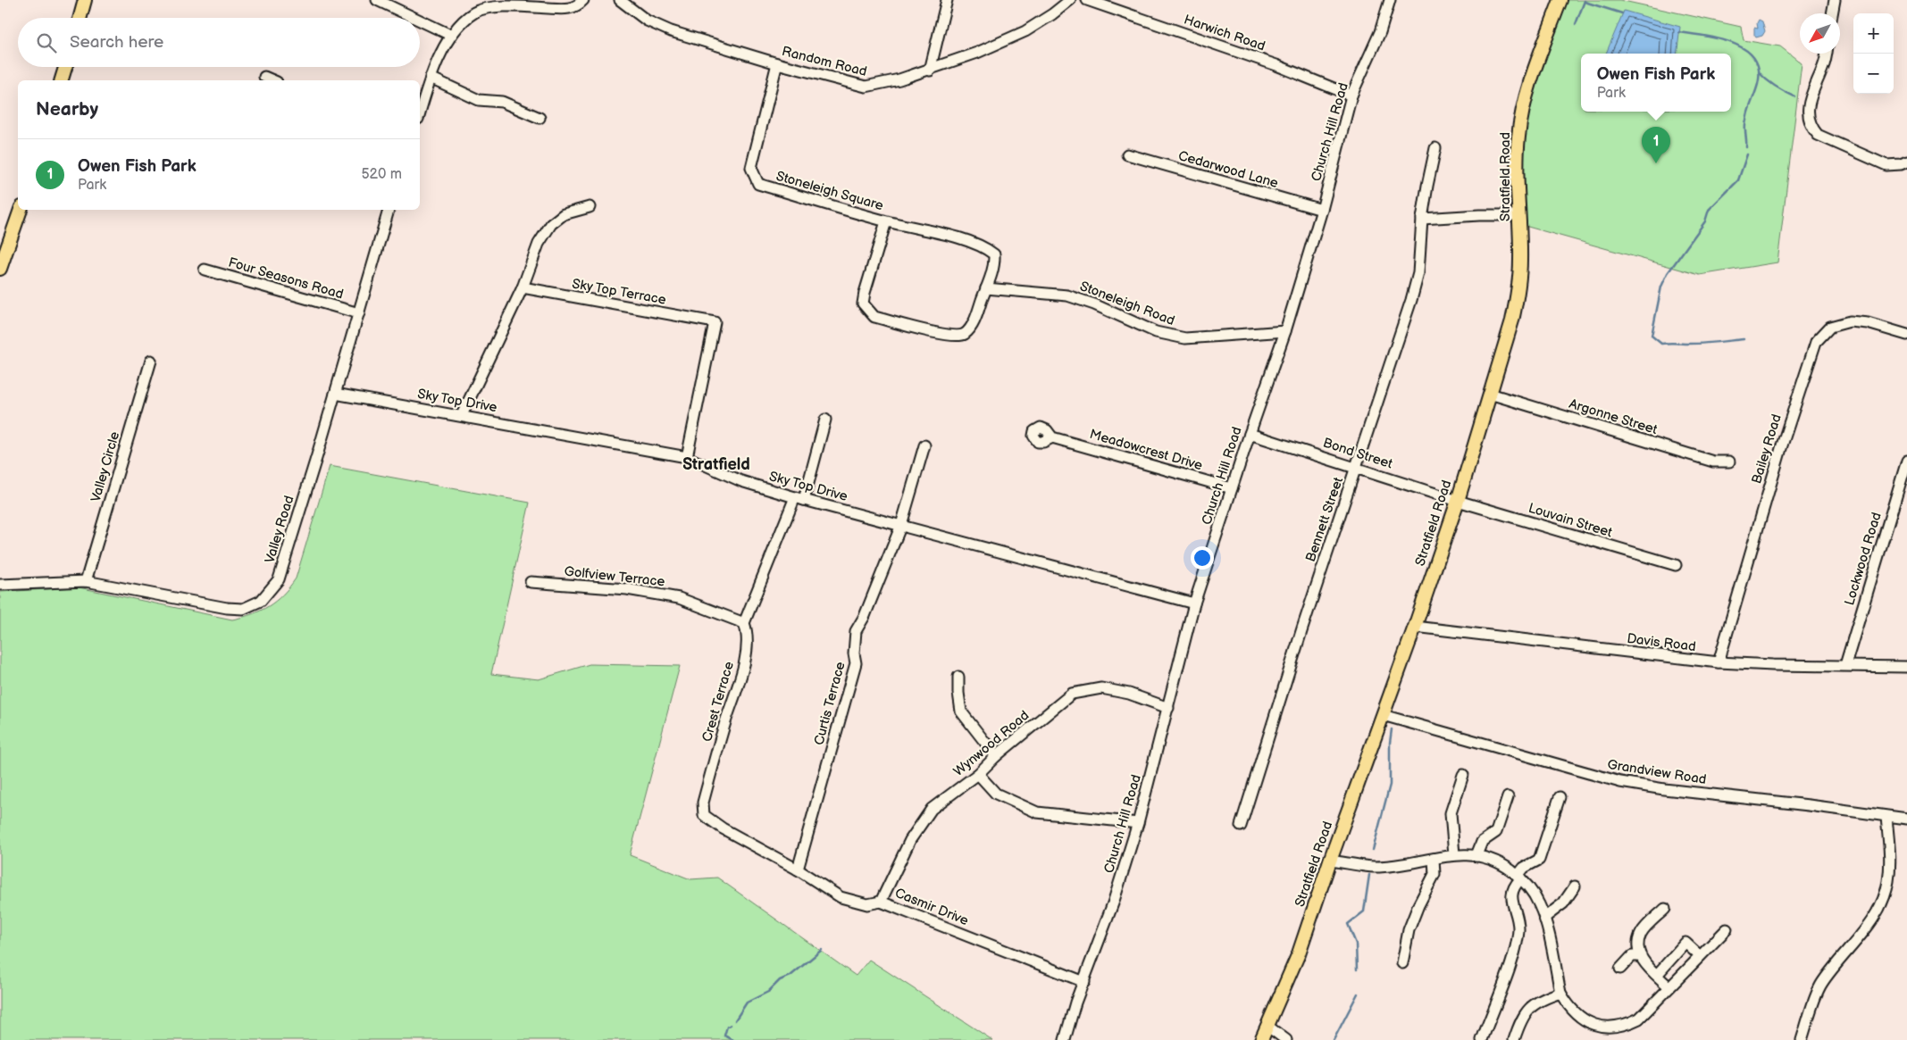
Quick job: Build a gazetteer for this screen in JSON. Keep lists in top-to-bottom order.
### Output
{
  "streets": {
    "main road": ["Stratfield Road"],
    "street": [
      "Harwich Road",
      "Random Road",
      "Church Hill Road",
      "Cedarwood Lane",
      "Stoneleigh Square",
      "Four Seasons Road",
      "Sky Top Terrace",
      "Stoneleigh Road",
      "Sky Top Drive",
      "Argonne Street",
      "Bailey Road",
      "Meadowcrest Drive",
      "Bond Street",
      "Valley Circle",
      "Bennett Street",
      "Louvain Street",
      "Valley Road",
      "Lockwood Road",
      "Golfview Terrace",
      "Davis Road",
      "Crest Terrace",
      "Curtis Terrace",
      "Wynwood Road",
      "Grandview Road",
      "Casmir Drive"
    ]
  },
  "crossings": [
    ["Harwich Road", "Church Hill Road"],
    ["Random Road", "Stoneleigh Square"],
    ["Church Hill Road", "Cedarwood Lane"],
    ["Church Hill Road", "Stoneleigh Road"],
    ["Church Hill Road", "Sky Top Drive"],
    ["Church Hill Road", "Meadowcrest Drive"],
    ["Church Hill Road", "Bond Street"],
    ["Church Hill Road", "Wynwood Road"],
    ["Church Hill Road", "Casmir Drive"],
    ["Stratfield Road", "Argonne Street"],
    ["Stratfield Road", "Bond Street"],
    ["Stratfield Road", "Louvain Street"],
    ["Stratfield Road", "Davis Road"],
    ["Stratfield Road", "Grandview Road"],
    ["Stoneleigh Square", "Stoneleigh Road"],
    ["Four Seasons Road", "Valley Road"],
    ["Sky Top Terrace", "Sky Top Drive"],
    ["Sky Top Drive", "Valley Road"],
    ["Sky Top Drive", "Crest Terrace"],
    ["Sky Top Drive", "Curtis Terrace"],
    ["Bailey Road", "Davis Road"],
    ["Bond Street", "Bennett Street"],
    ["Bond Street", "Louvain Street"],
    ["Valley Circle", "Valley Road"],
    ["Lockwood Road", "Davis Road"],
    ["Golfview Terrace", "Crest Terrace"],
    ["Crest Terrace", "Casmir Drive"],
    ["Curtis Terrace", "Casmir Drive"],
    ["Wynwood Road", "Casmir Drive"]
  ],
  "districts": ["Stratfield"],
  "north": "bottom left",
  "page": {
    "map_buttons": ["+", "−"],
    "search": "Search here",
    "popup": ["Owen Fish Park", "Park"],
    "heading": "Nearby",
    "pins": "1",
    "list": [
      {
        "mark": "1",
        "name": "Owen Fish Park",
        "note": "Park",
        "value": "520 m"
      }
    ]
  }
}
